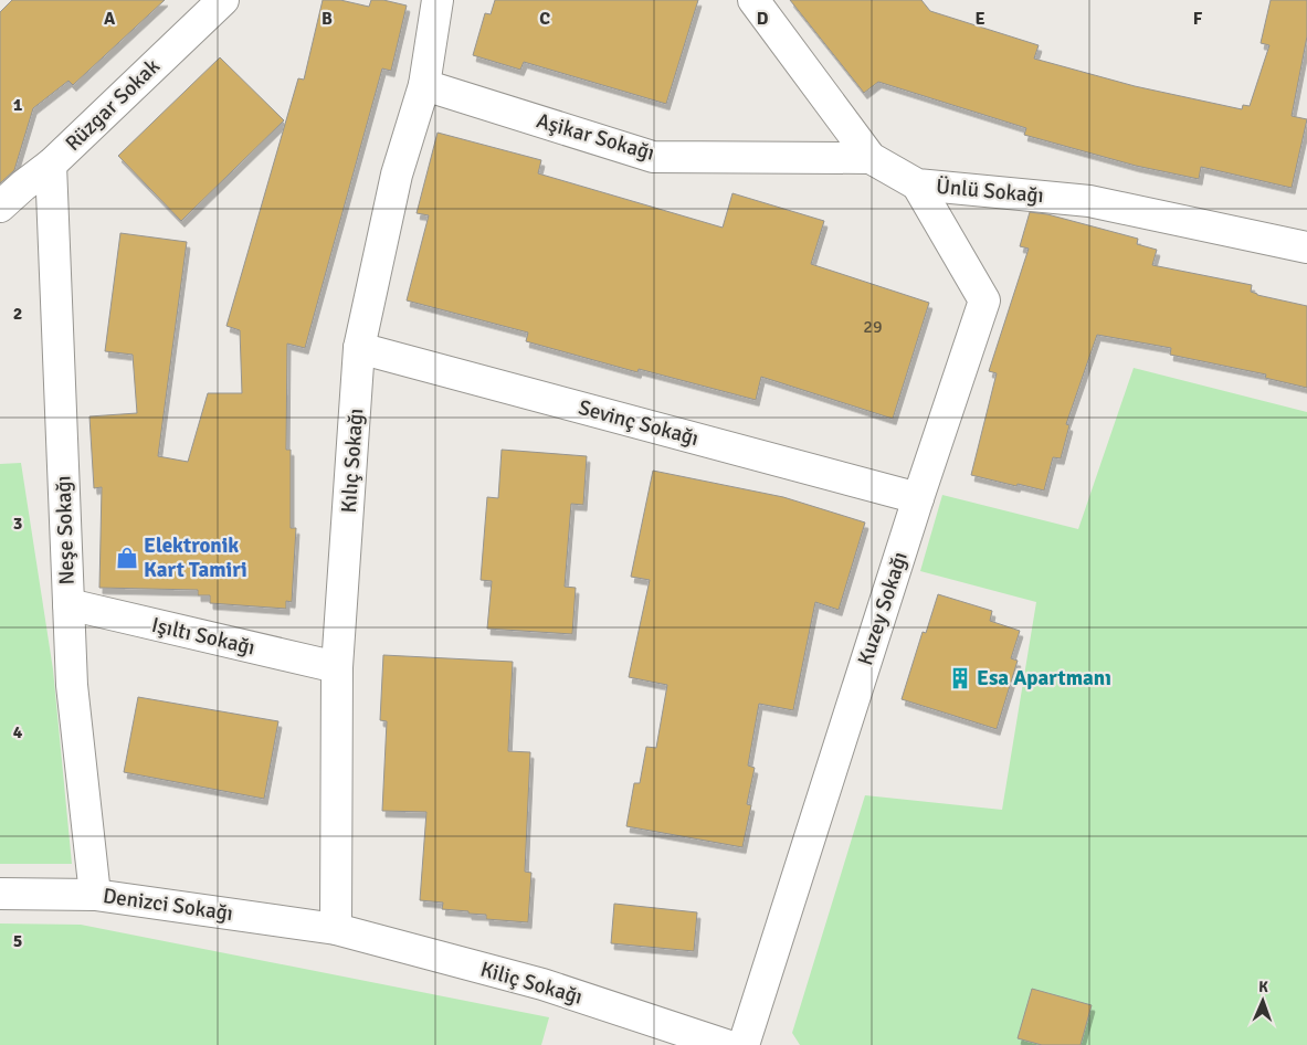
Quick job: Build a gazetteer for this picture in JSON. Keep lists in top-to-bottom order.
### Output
{
  "streets": {
    "street": [
      "Rüzgar Sokak",
      "Aşikar Sokağı",
      "Ünlü Sokağı",
      "Sevinç Sokağı",
      "Kılıç Sokağı",
      "Neşe Sokağı",
      "Kuzey Sokağı",
      "Işıltı Sokağı",
      "Denizci Sokağı",
      "Kiliç Sokağı"
    ]
  },
  "crossings": [
    ["Rüzgar Sokak", "Neşe Sokağı"],
    ["Aşikar Sokağı", "Ünlü Sokağı"],
    ["Aşikar Sokağı", "Kılıç Sokağı"],
    ["Ünlü Sokağı", "Kuzey Sokağı"],
    ["Sevinç Sokağı", "Kılıç Sokağı"],
    ["Sevinç Sokağı", "Kuzey Sokağı"],
    ["Kılıç Sokağı", "Işıltı Sokağı"],
    ["Kılıç Sokağı", "Denizci Sokağı"],
    ["Kılıç Sokağı", "Kiliç Sokağı"],
    ["Neşe Sokağı", "Işıltı Sokağı"],
    ["Neşe Sokağı", "Denizci Sokağı"],
    ["Denizci Sokağı", "Kiliç Sokağı"]
  ],
  "places": {
    "shop": ["Elektronik Kart Tamiri"],
    "building": ["Esa Apartmanı"]
  },
  "house_numbers": ["29"],
  "north": "top",
  "grid": {
    "columns": [
      "A",
      "B",
      "C",
      "D",
      "E",
      "F"
    ],
    "rows": [
      "1",
      "2",
      "3",
      "4",
      "5"
    ]
  }
}
